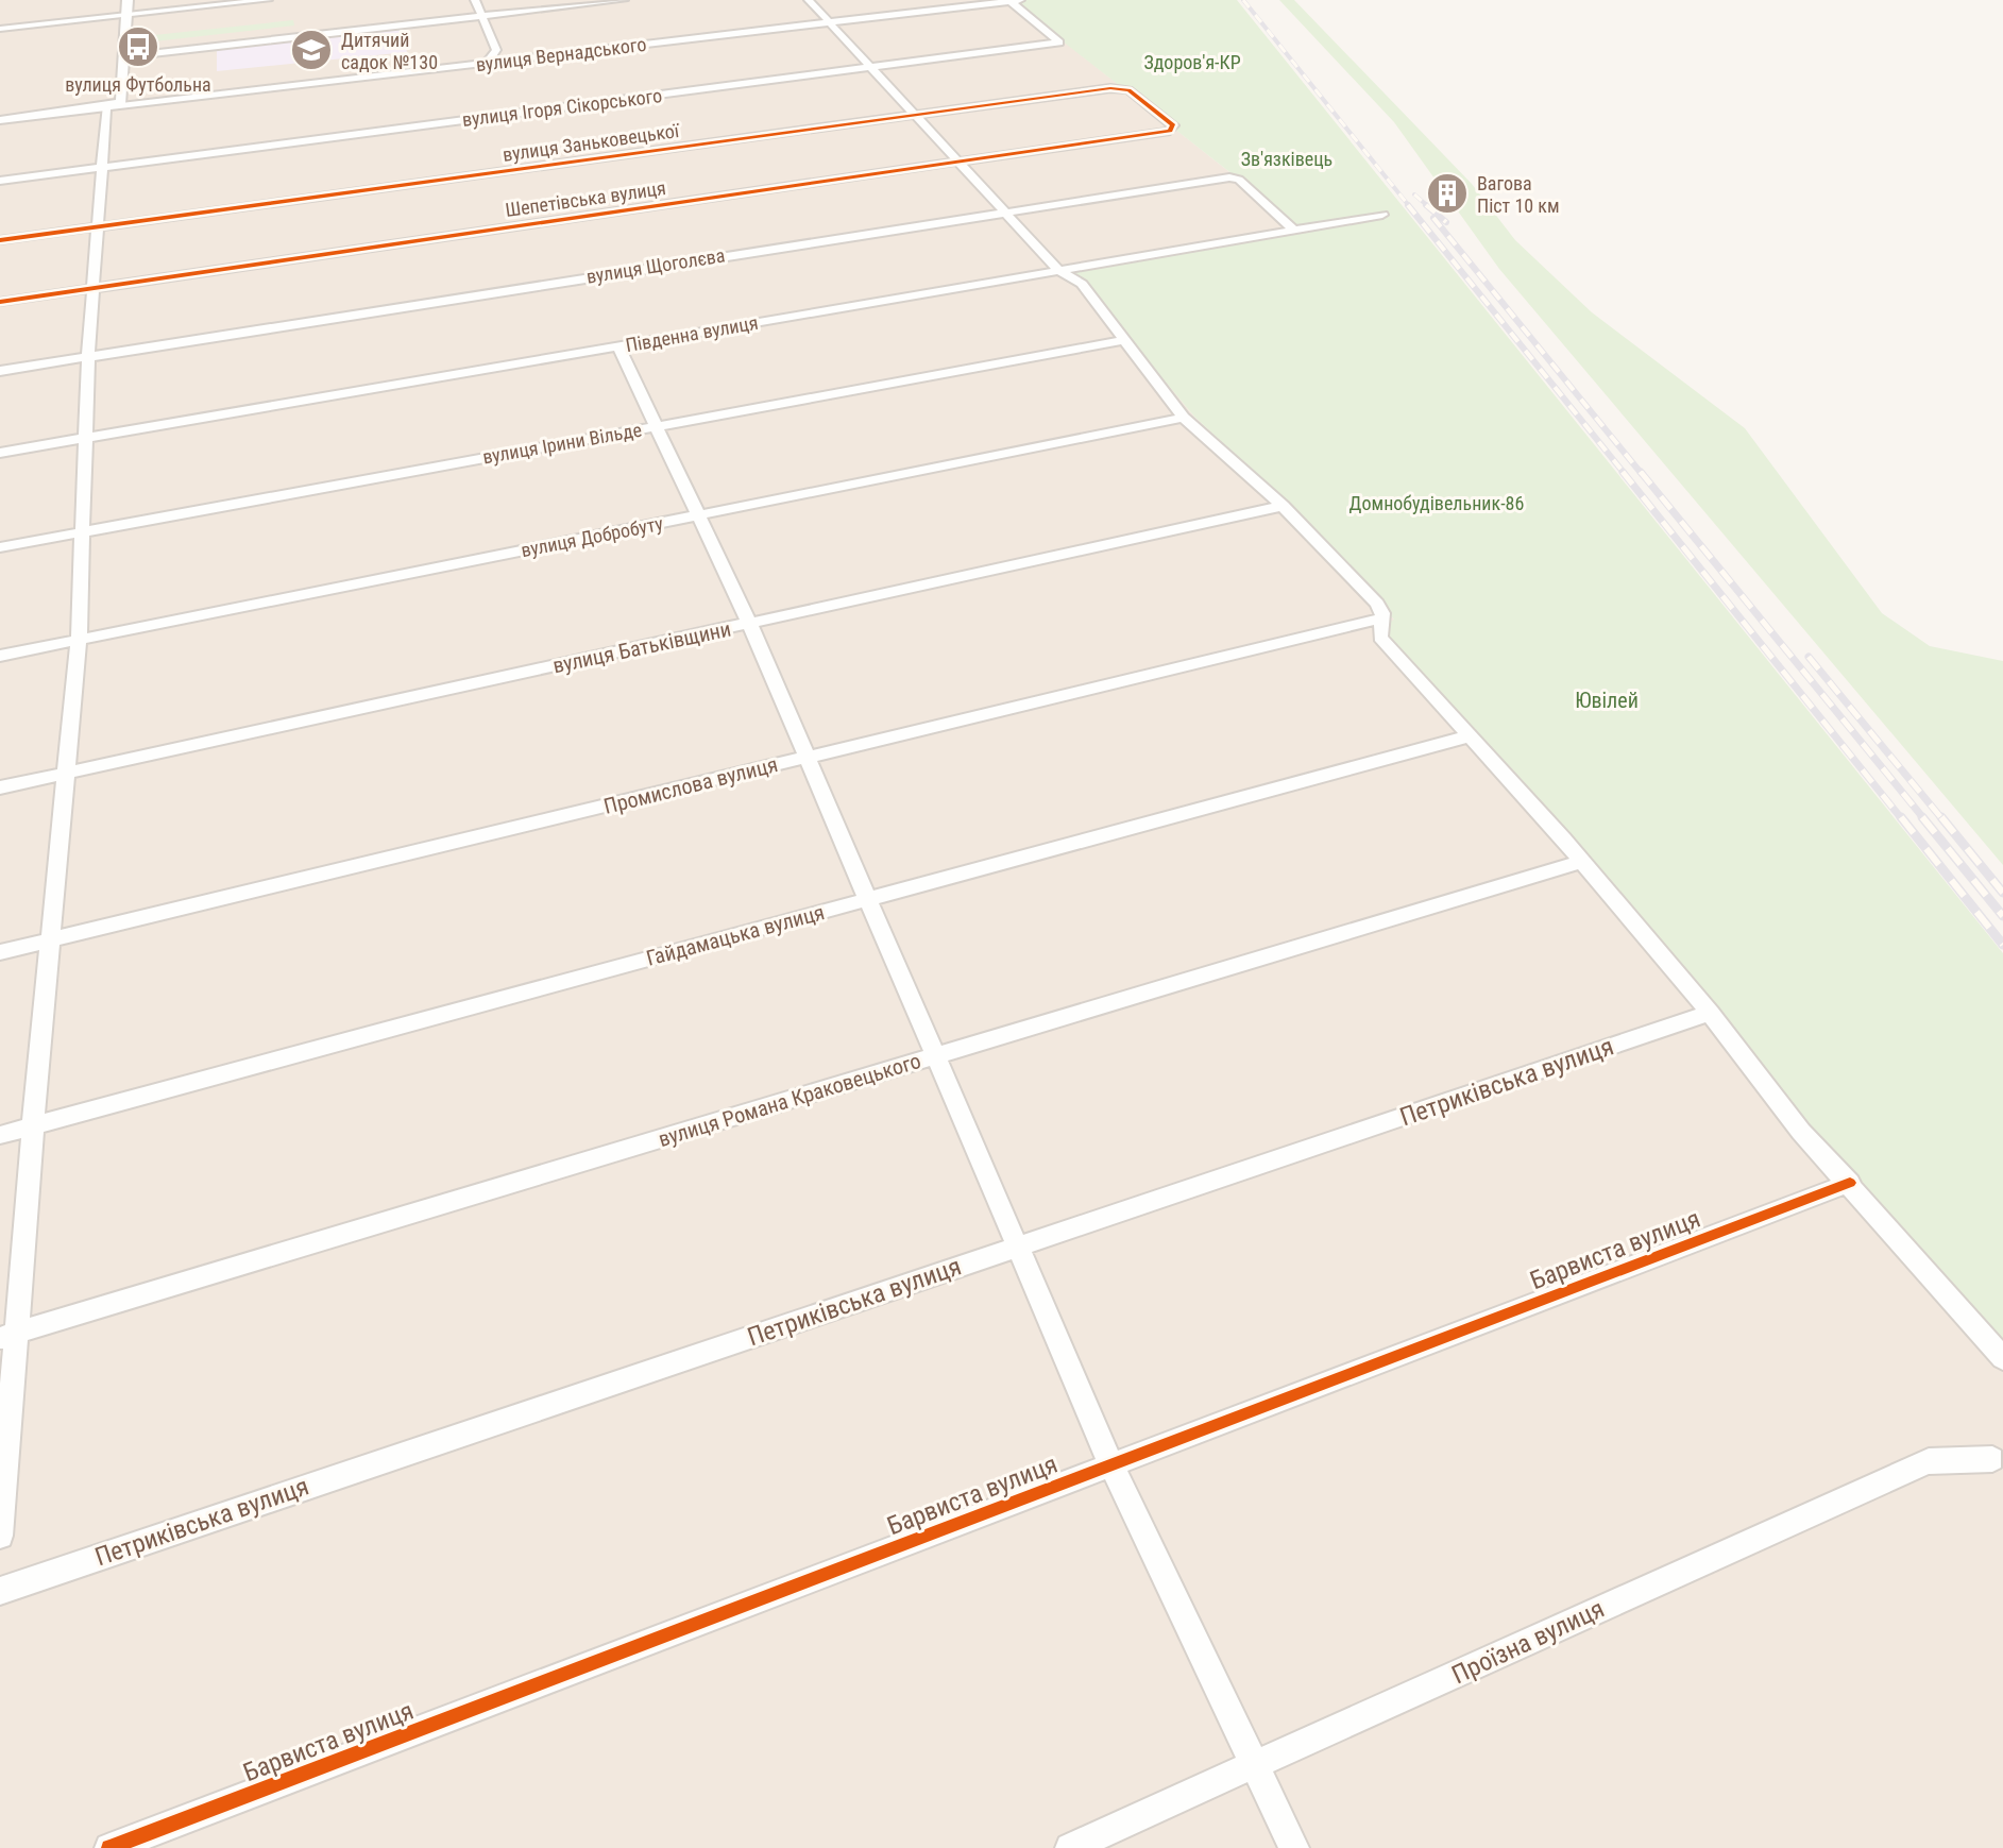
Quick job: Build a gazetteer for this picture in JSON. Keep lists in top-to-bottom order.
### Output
{
  "streets": {
    "street": [
      "вулиця Вернадського",
      "вулиця Ігоря Сікорського",
      "вулиця Заньковецької",
      "Шепетівська вулиця",
      "вулиця Щоголєва",
      "Південна вулиця",
      "вулиця Ірини Вільде",
      "вулиця Добробуту",
      "вулиця Батьківщини",
      "Промислова вулиця",
      "Гайдамацька вулиця",
      "Петриківська вулиця",
      "вулиця Романа Краковецького",
      "Барвиста вулиця",
      "Проїзна вулиця"
    ]
  },
  "crossings": [
    ["вулиця Вернадського", "вулиця Ігоря Сікорського"],
    ["вулиця Заньковецької", "Шепетівська вулиця"],
    ["вулиця Щоголєва", "Південна вулиця"]
  ],
  "parks": [
    "Здоров'я-КР",
    "Зв'язківець",
    "Домнобудівельник-86",
    "Ювілей"
  ],
  "places": {
    "bus stop": ["вулиця Футбольна"],
    "school or university": ["Дитячий садок №130"],
    "building": ["Вагова Піст 10 км"]
  }
}
